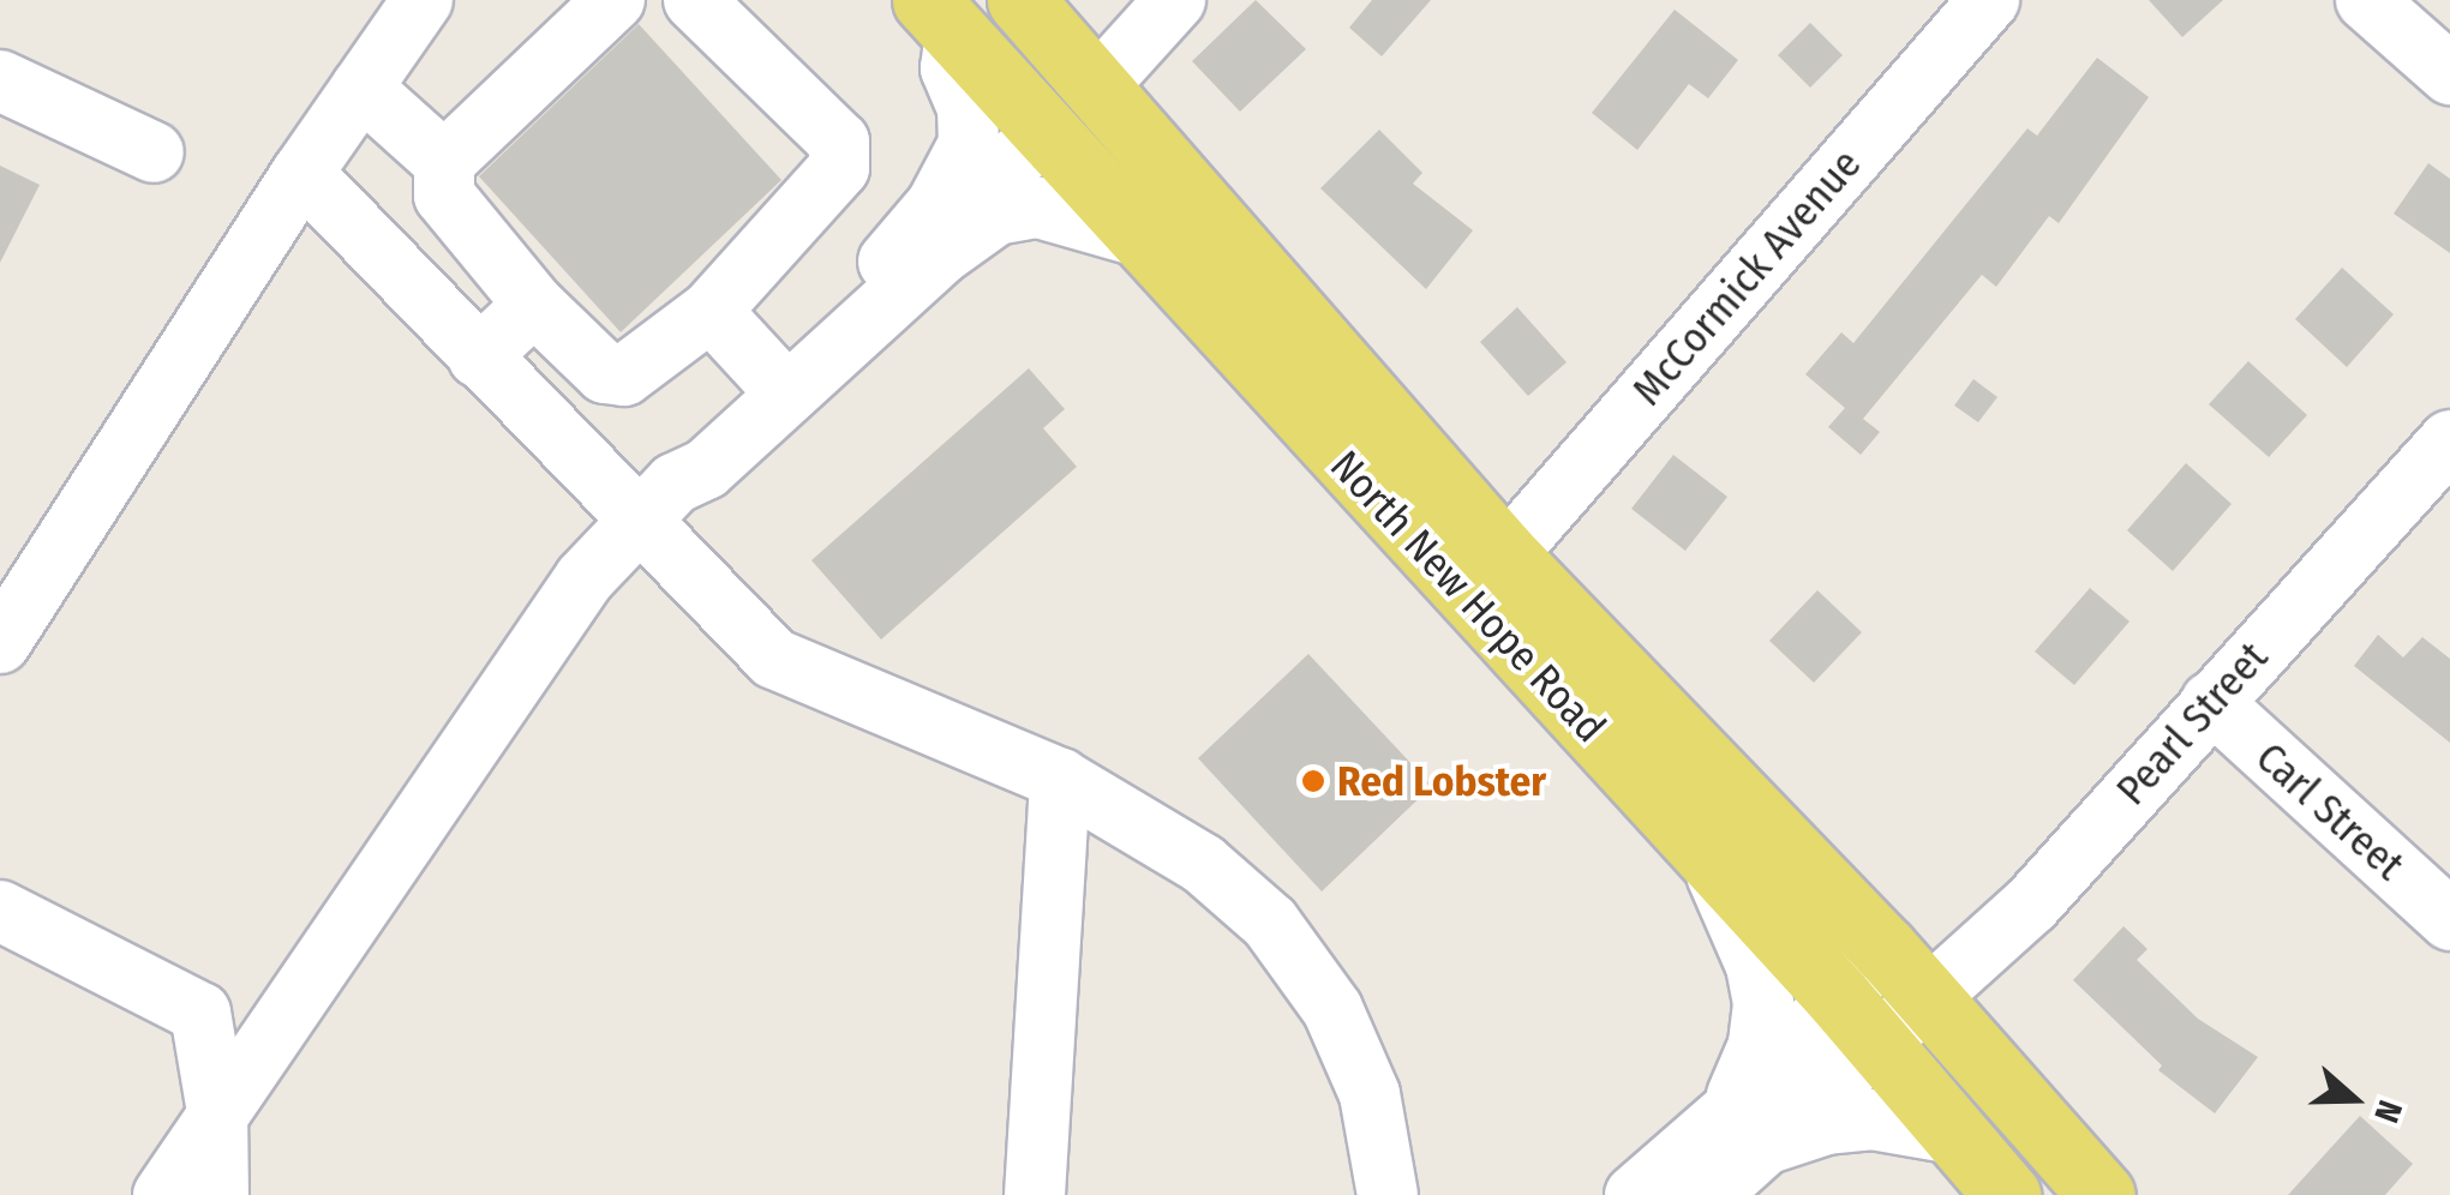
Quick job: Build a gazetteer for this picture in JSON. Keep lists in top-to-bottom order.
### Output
{
  "streets": {
    "main road": ["North New Hope Road"],
    "street": ["McCormick Avenue", "Pearl Street", "Carl Street"]
  },
  "crossings": [
    ["McCormick Avenue", "North New Hope Road"],
    ["North New Hope Road", "Pearl Street"],
    ["Pearl Street", "Carl Street"]
  ],
  "places": ["Red Lobster"],
  "north": "right"
}
